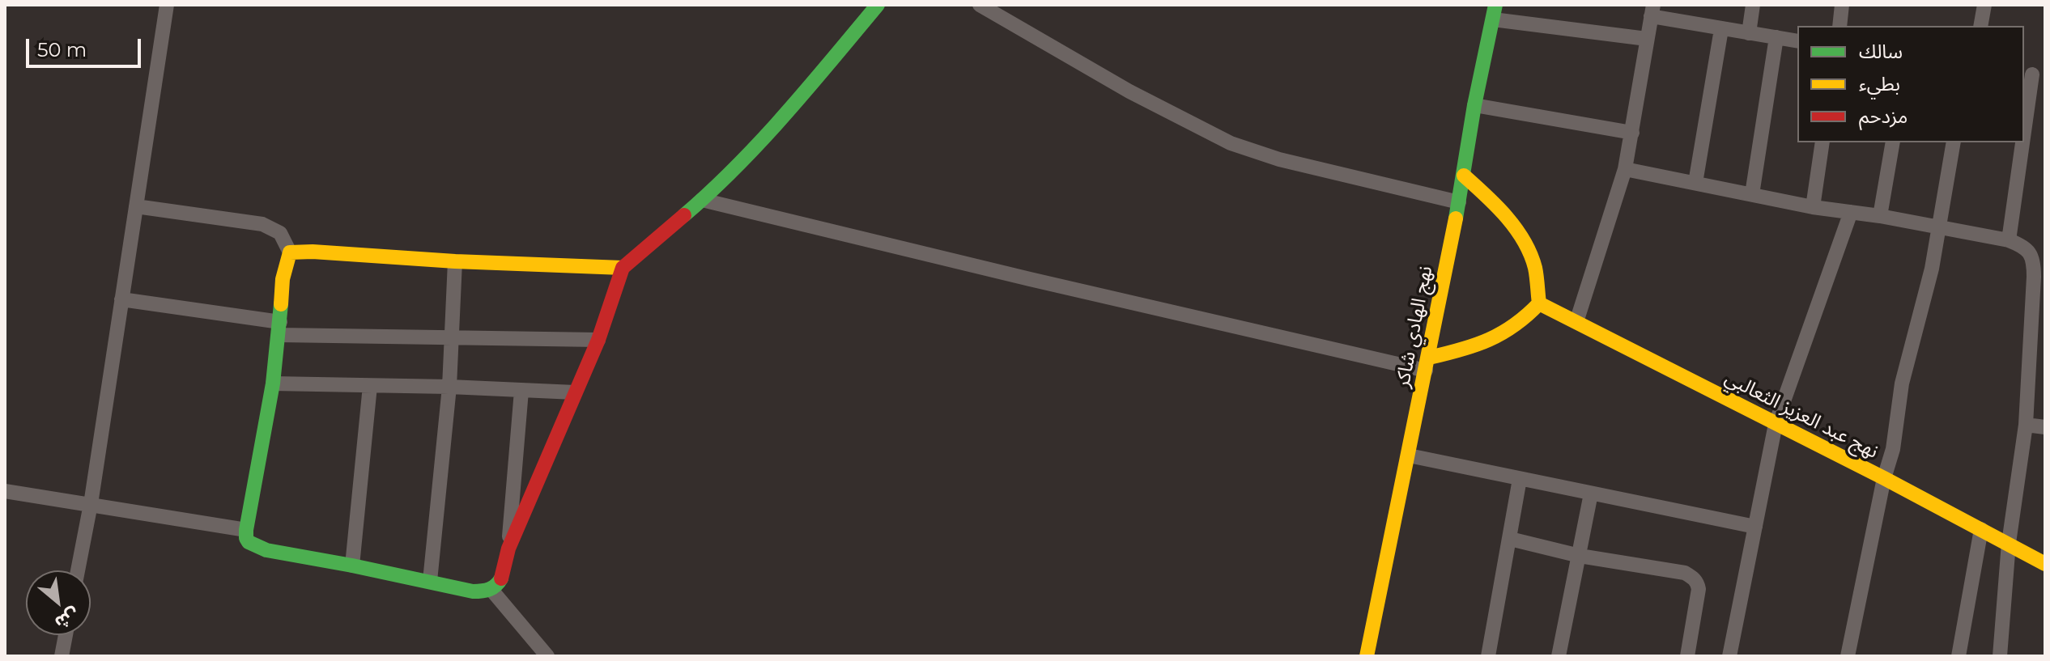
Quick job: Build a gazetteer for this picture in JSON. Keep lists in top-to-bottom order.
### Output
{
  "streets": {
    "street": ["نهج الهادي شاكر", "نهج عبد العزيز الثعالبي"]
  },
  "legend": ["سالك", "بطيء", "مزدحم"],
  "scale_bar": "50 m",
  "north": "bottom right"
}
